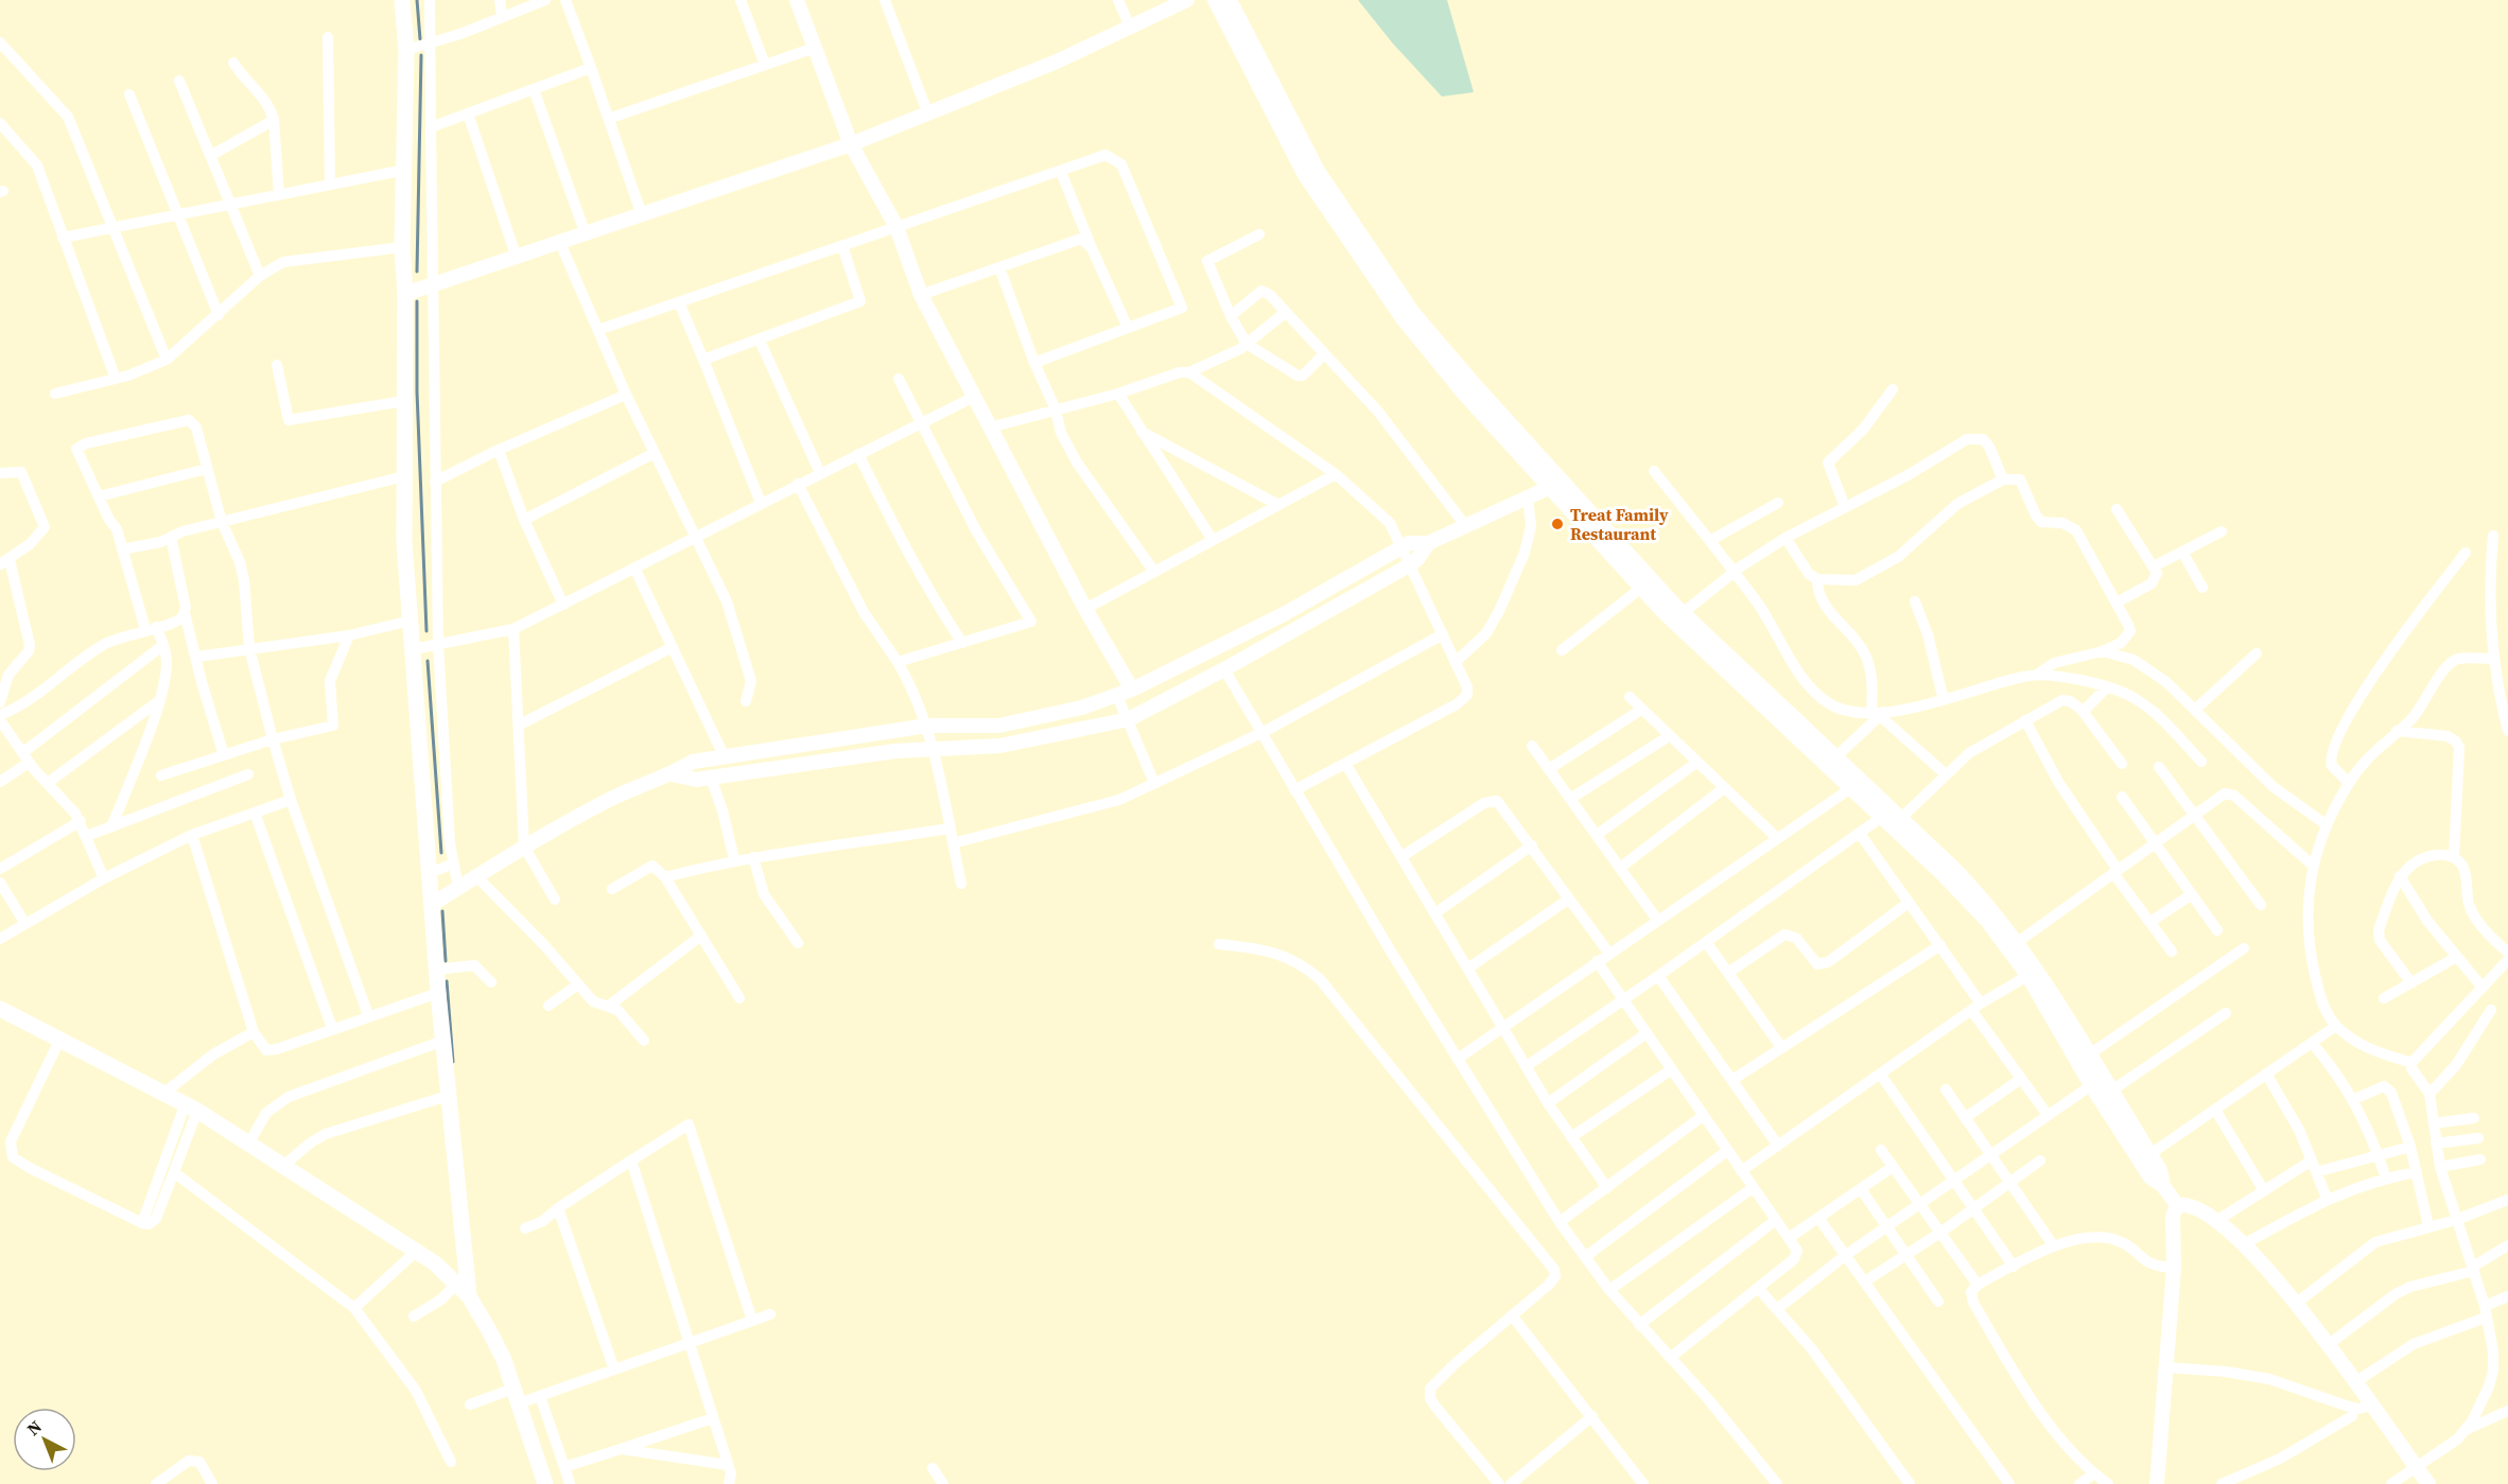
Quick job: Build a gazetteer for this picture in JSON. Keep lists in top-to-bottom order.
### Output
{
  "places": ["Treat Family Restaurant"],
  "north": "top left"
}
